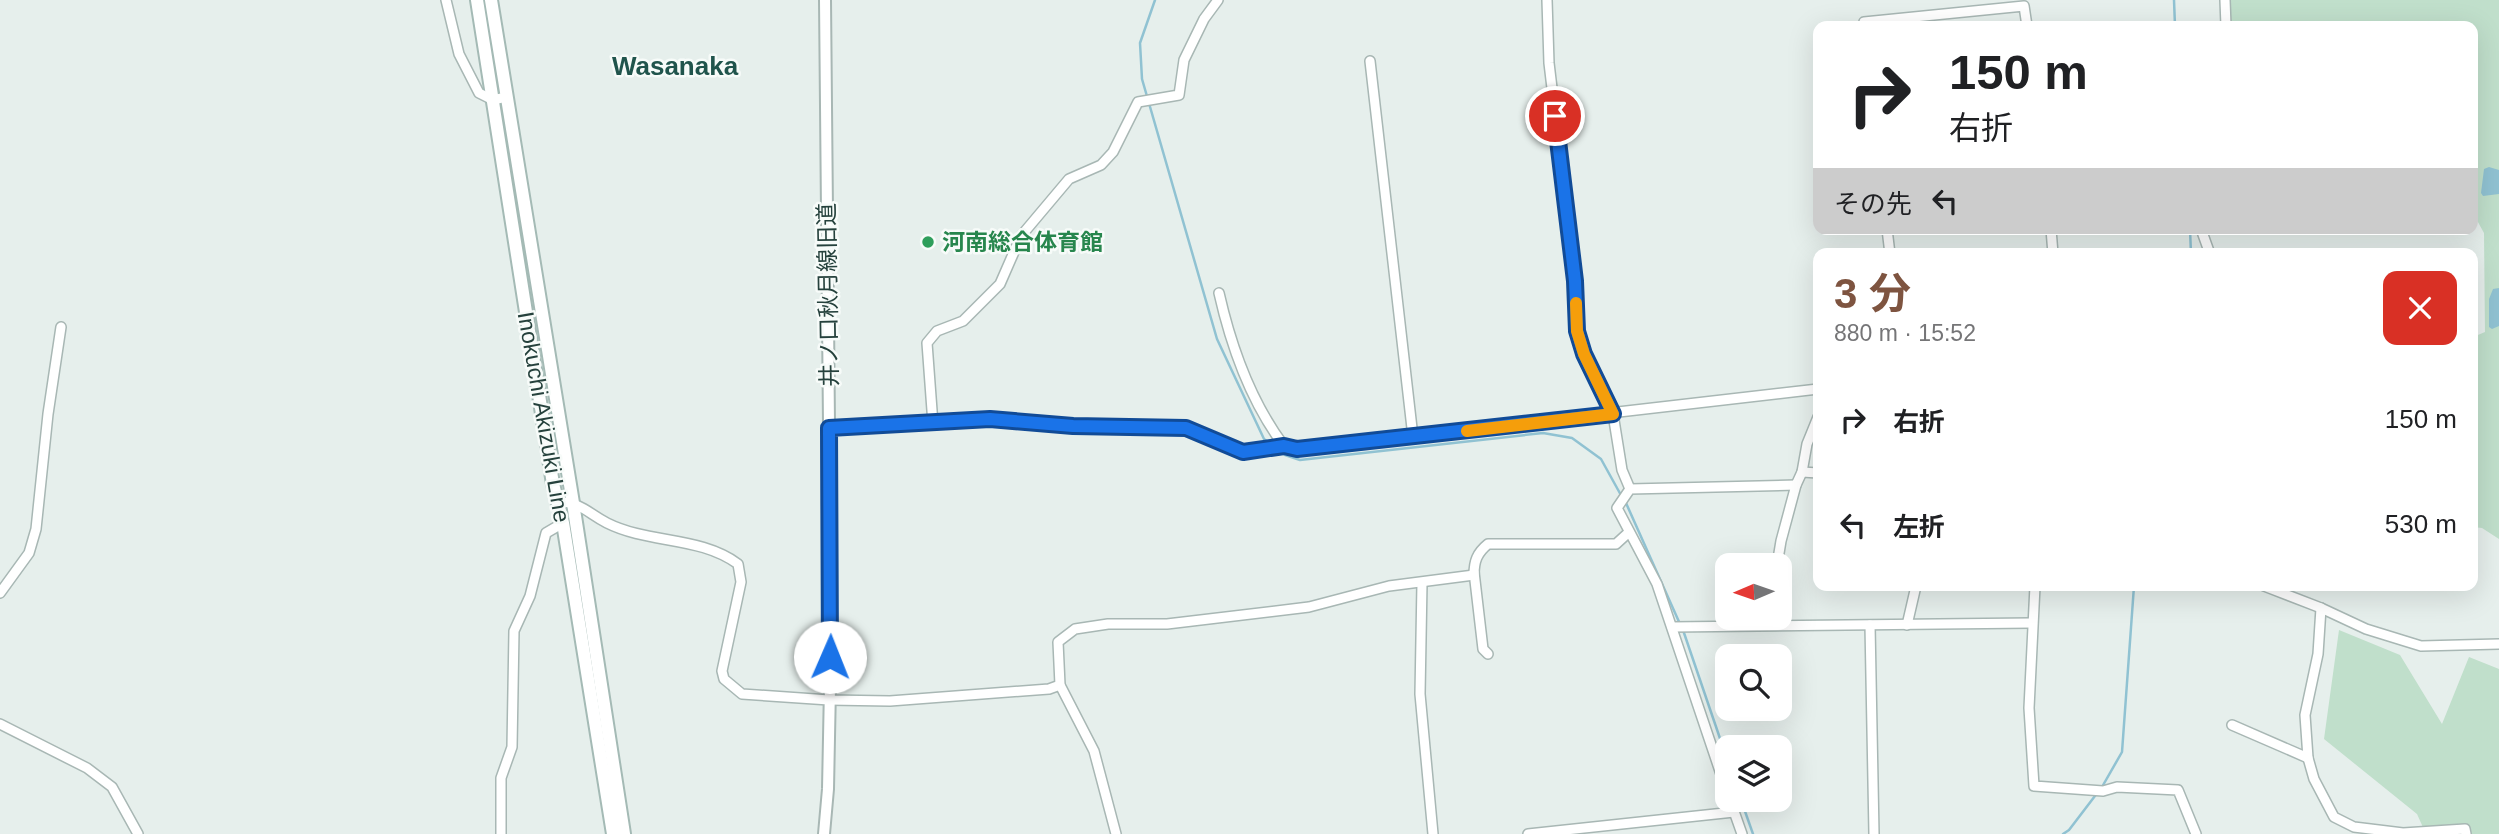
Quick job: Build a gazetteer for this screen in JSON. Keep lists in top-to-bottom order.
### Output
{
  "streets": {
    "main road": ["Inokuchi Akizuki Line"],
    "street": ["井ノ口秋月線旧道"]
  },
  "districts": ["Wasanaka"],
  "places": ["河南総合体育館"],
  "north": "left",
  "page": {
    "turn": ["150 m", "右折"],
    "then": "その先",
    "heading": ["3 分", "880 m · 15:52"],
    "list": [
      {
        "name": "右折",
        "value": "150 m"
      },
      {
        "name": "左折",
        "value": "530 m"
      }
    ]
  }
}
